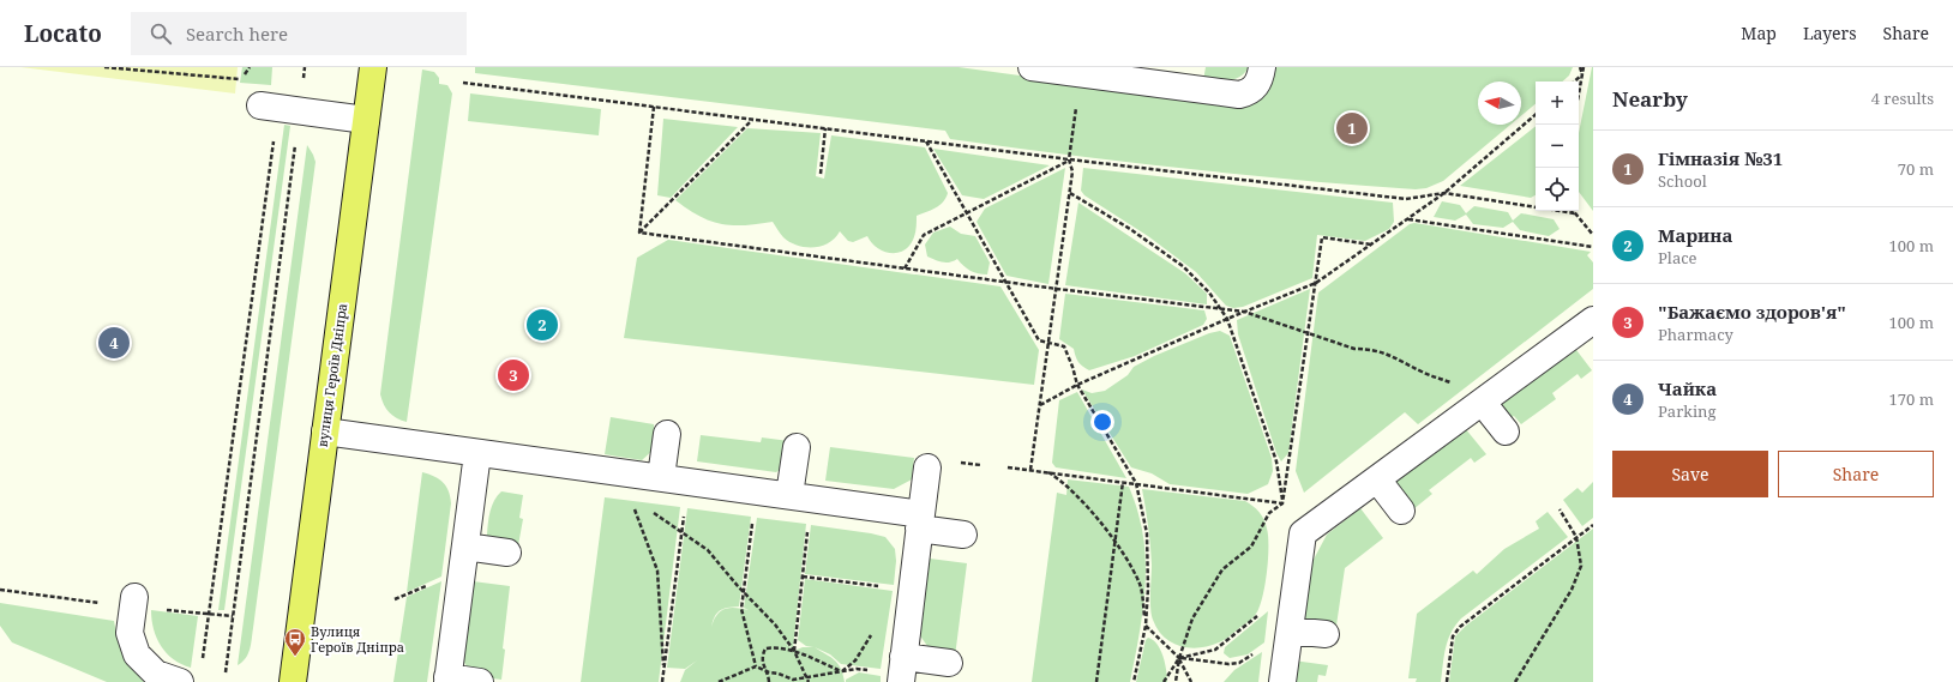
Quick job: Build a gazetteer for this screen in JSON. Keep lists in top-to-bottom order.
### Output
{
  "streets": {
    "main road": ["вулиця Героїв Дніпра"]
  },
  "places": {
    "bus stop": ["Вулиця Героїв Дніпра"]
  },
  "north": "left",
  "page": {
    "header": "Locato",
    "search": "Search here",
    "nav": ["Map", "Layers", "Share"],
    "heading": ["Nearby", "4 results"],
    "map_buttons": ["+", "−"],
    "pins": [
      "1",
      "2",
      "4",
      "3"
    ],
    "list": [
      {
        "mark": "1",
        "name": "Гімназія №31",
        "note": "School",
        "value": "70 m"
      },
      {
        "mark": "2",
        "name": "Марина",
        "note": "Place",
        "value": "100 m"
      },
      {
        "mark": "3",
        "name": "\"Бажаємо здоров'я\"",
        "note": "Pharmacy",
        "value": "100 m"
      },
      {
        "mark": "4",
        "name": "Чайка",
        "note": "Parking",
        "value": "170 m"
      }
    ],
    "buttons": ["Save", "Share"]
  }
}
